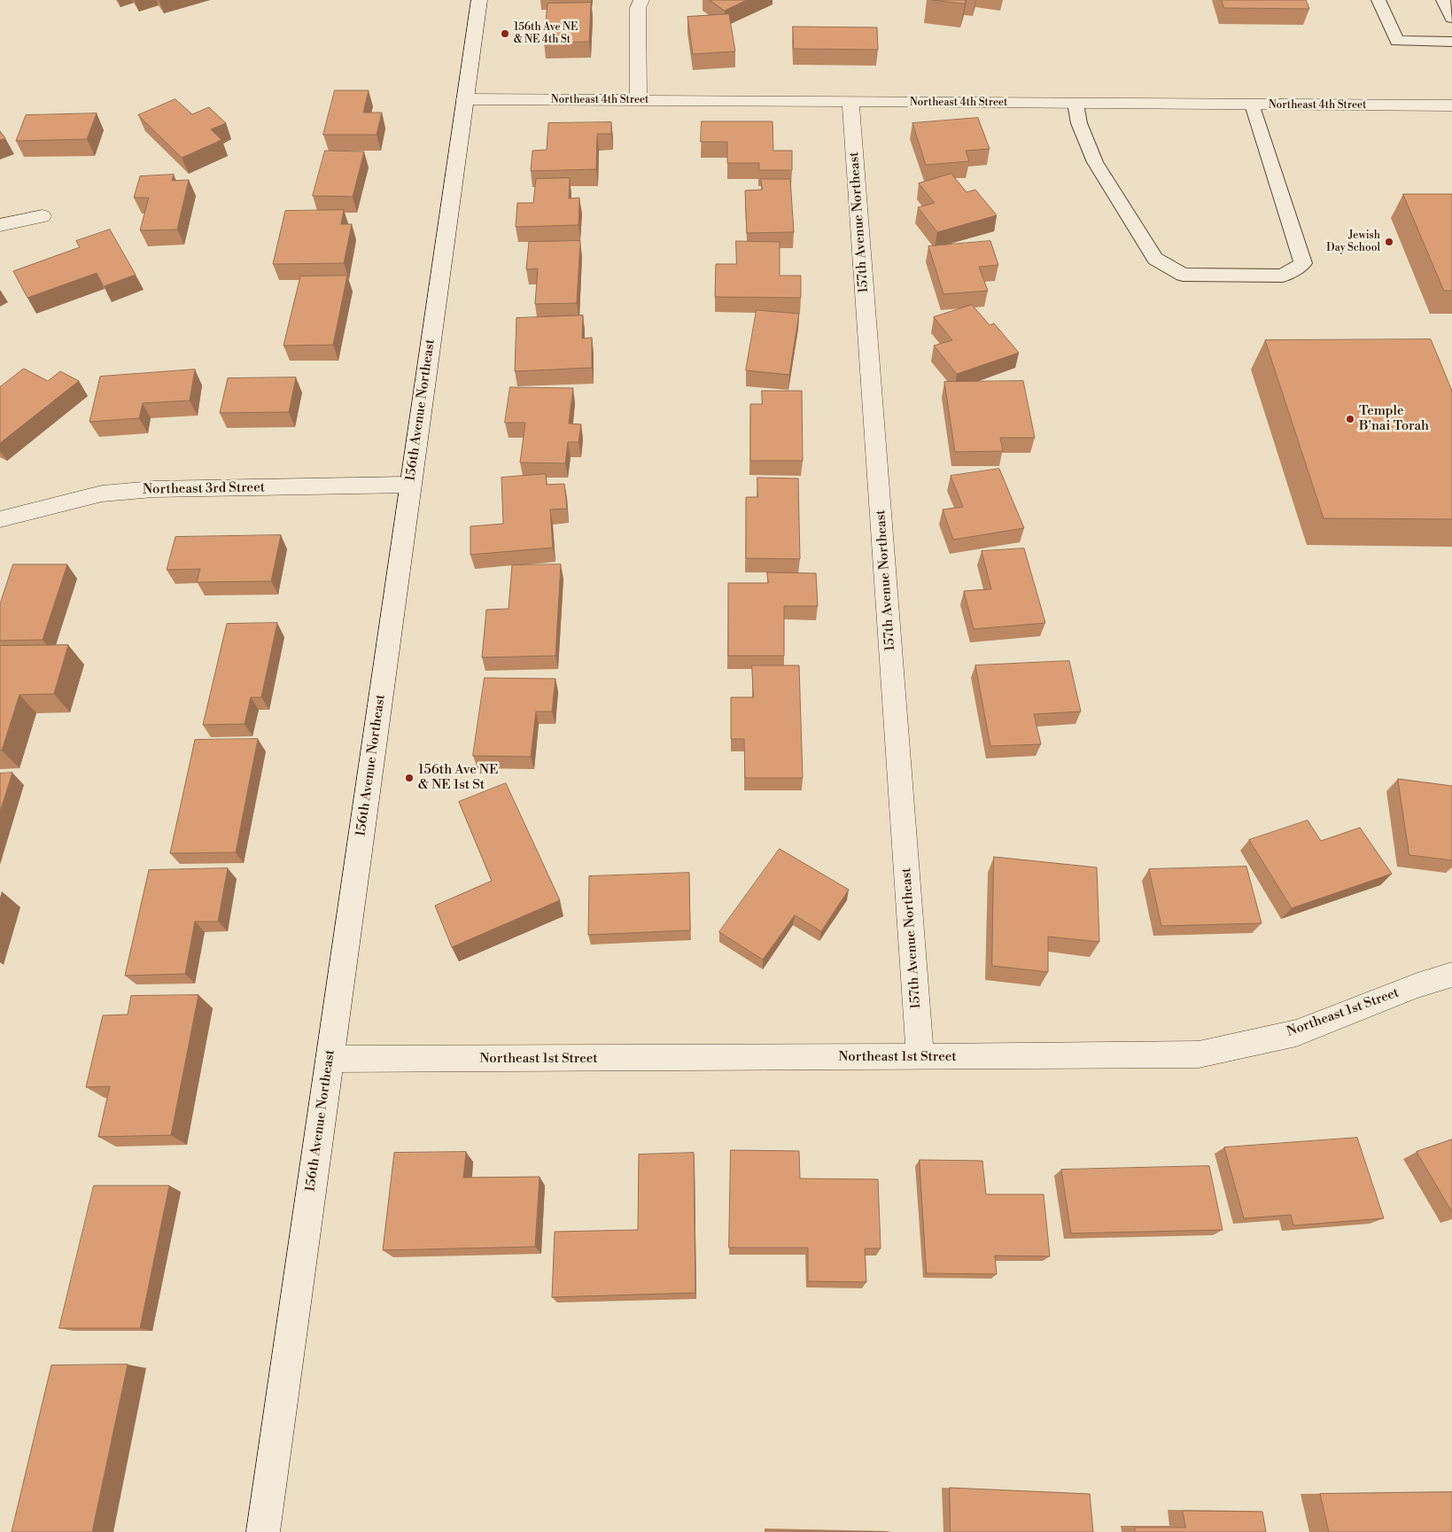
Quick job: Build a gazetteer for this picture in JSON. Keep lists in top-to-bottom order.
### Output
{
  "streets": {
    "street": [
      "Northeast 4th Street",
      "157th Avenue Northeast",
      "156th Avenue Northeast",
      "Northeast 3rd Street",
      "Northeast 1st Street"
    ]
  },
  "crossings": [
    ["Northeast 4th Street", "157th Avenue Northeast"],
    ["Northeast 4th Street", "156th Avenue Northeast"],
    ["157th Avenue Northeast", "Northeast 1st Street"],
    ["156th Avenue Northeast", "Northeast 3rd Street"],
    ["156th Avenue Northeast", "Northeast 1st Street"]
  ],
  "places": [
    "156th Ave NE & NE 4th St",
    "Jewish Day School",
    "Temple B'nai Torah",
    "156th Ave NE & NE 1st St"
  ]
}
